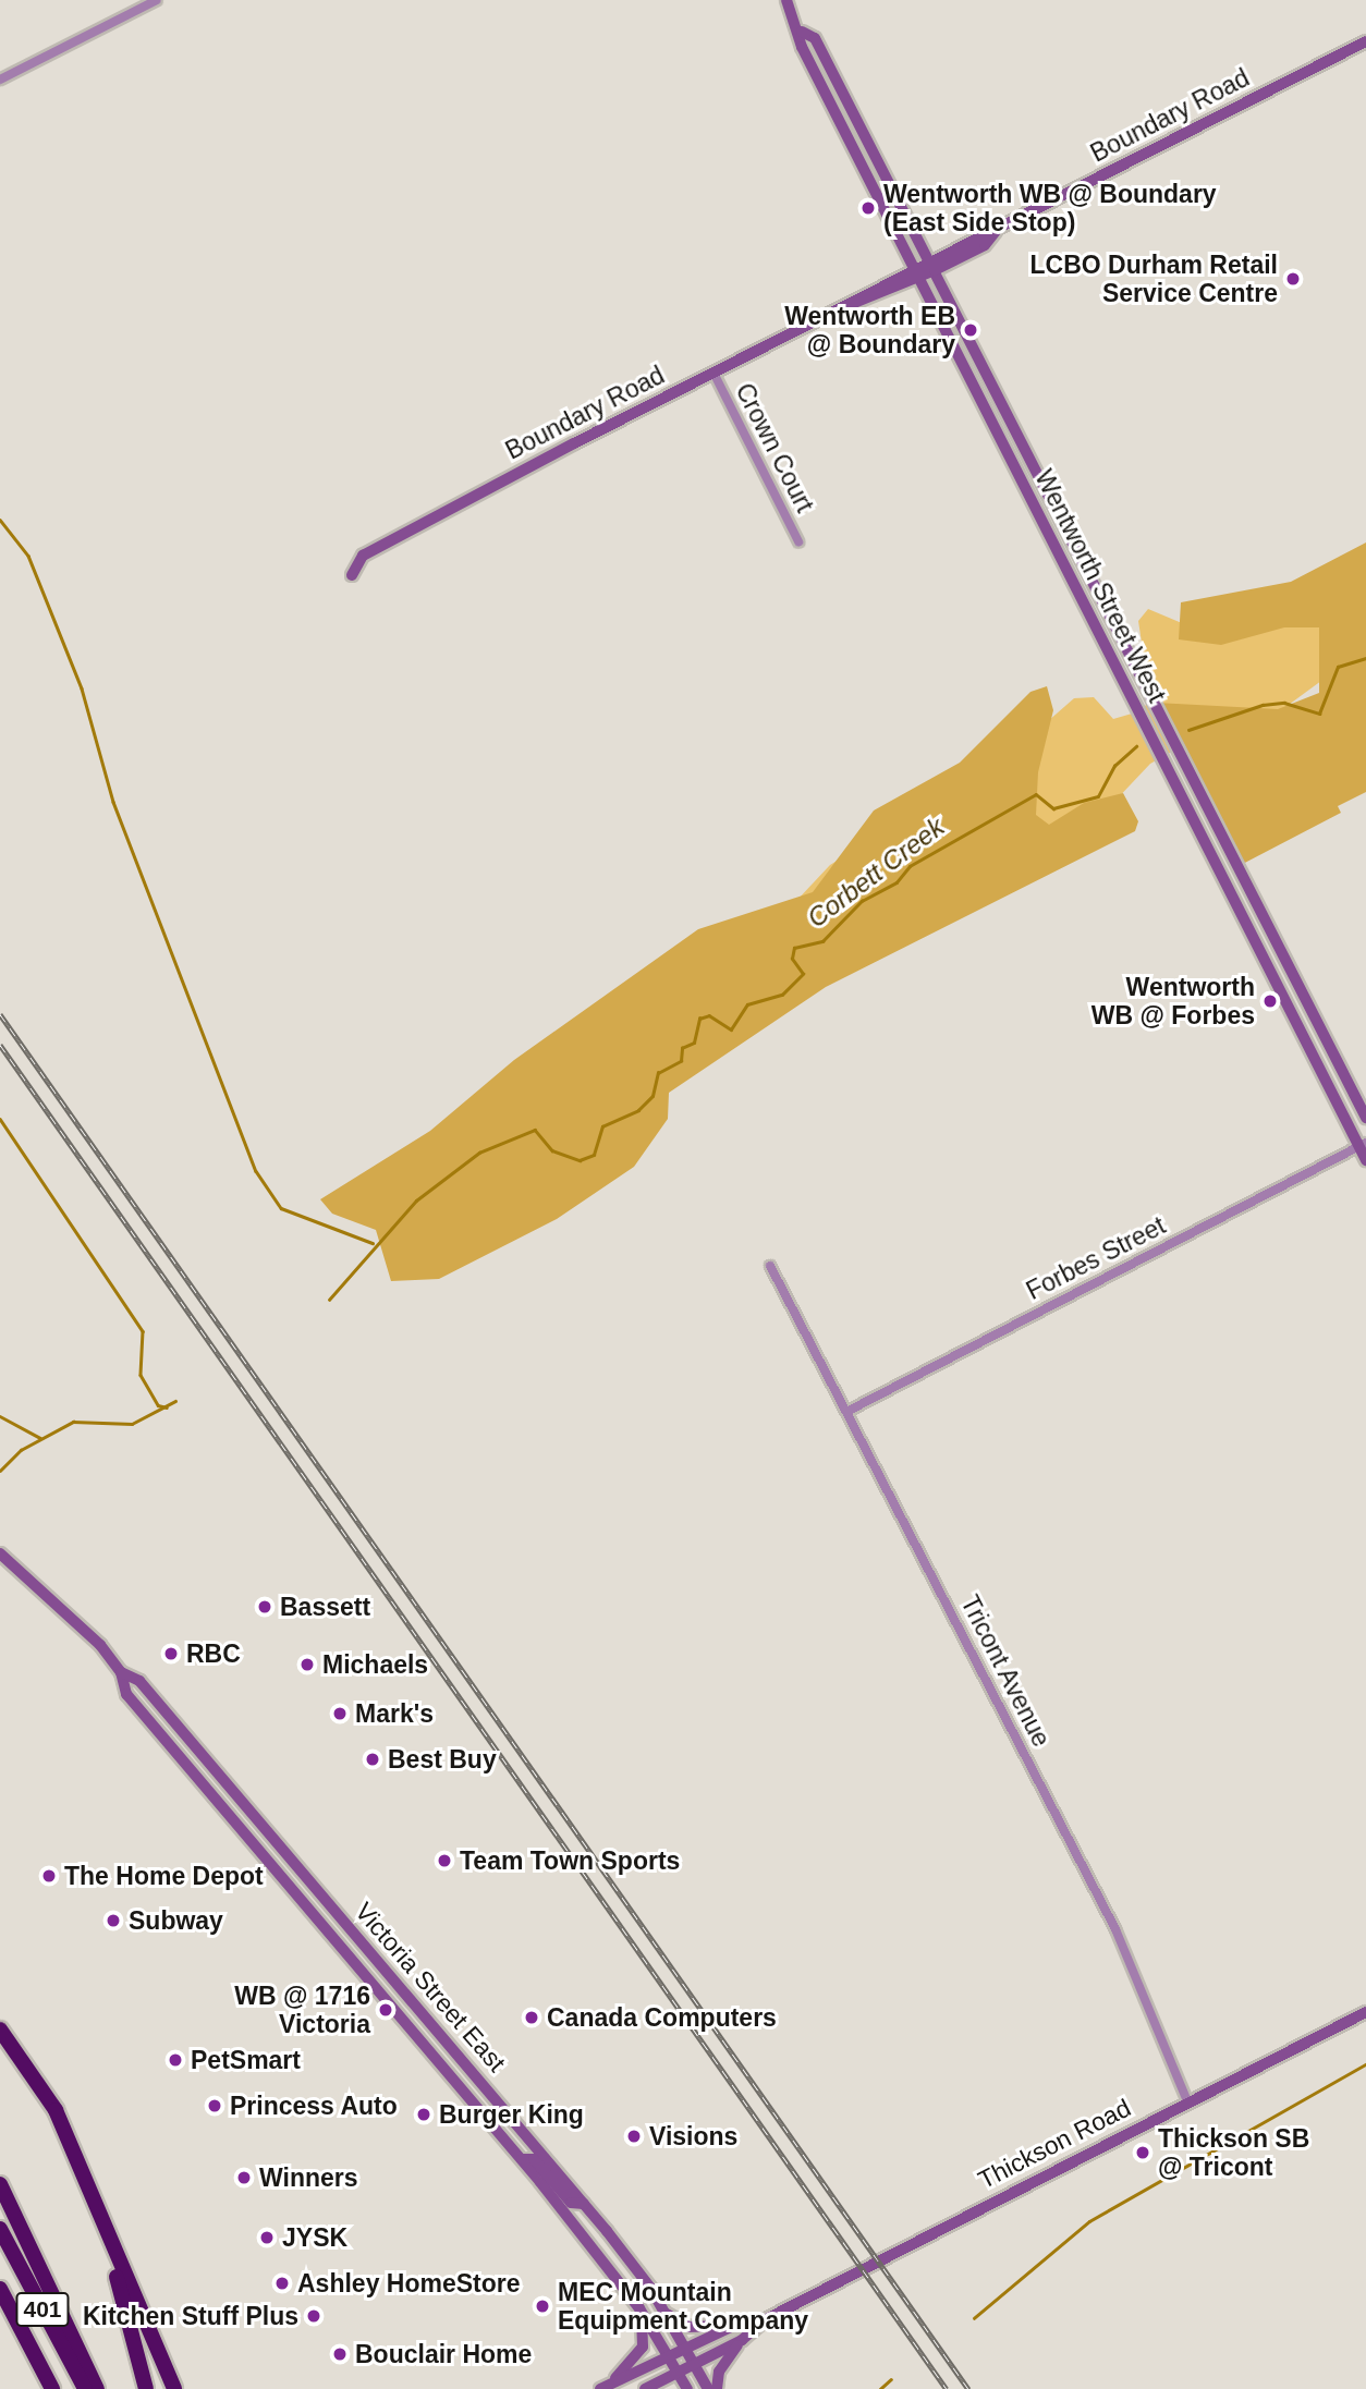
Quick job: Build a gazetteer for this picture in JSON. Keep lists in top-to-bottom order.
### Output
{
  "streets": {
    "highway": ["401"],
    "main road": [
      "Boundary Road",
      "Wentworth Street West",
      "Victoria Street East",
      "Thickson Road"
    ],
    "street": ["Crown Court", "Forbes Street", "Tricont Avenue"]
  },
  "crossings": [
    ["Boundary Road", "Crown Court"],
    ["Boundary Road", "Wentworth Street West"],
    ["Wentworth Street West", "Forbes Street"],
    ["Forbes Street", "Tricont Avenue"],
    ["Tricont Avenue", "Thickson Road"],
    ["Victoria Street East", "Thickson Road"]
  ],
  "water": ["Corbett Creek"],
  "places": [
    "Wentworth WB @ Boundary (East Side Stop)",
    "LCBO Durham Retail Service Centre",
    "Wentworth EB @ Boundary",
    "Wentworth WB @ Forbes",
    "Bassett",
    "RBC",
    "Michaels",
    "Mark's",
    "Best Buy",
    "Team Town Sports",
    "The Home Depot",
    "Subway",
    "WB @ 1716 Victoria",
    "Canada Computers",
    "PetSmart",
    "Princess Auto",
    "Burger King",
    "Visions",
    "Thickson SB @ Tricont",
    "Winners",
    "JYSK",
    "Ashley HomeStore",
    "MEC Mountain Equipment Company",
    "Kitchen Stuff Plus",
    "Bouclair Home"
  ]
}
